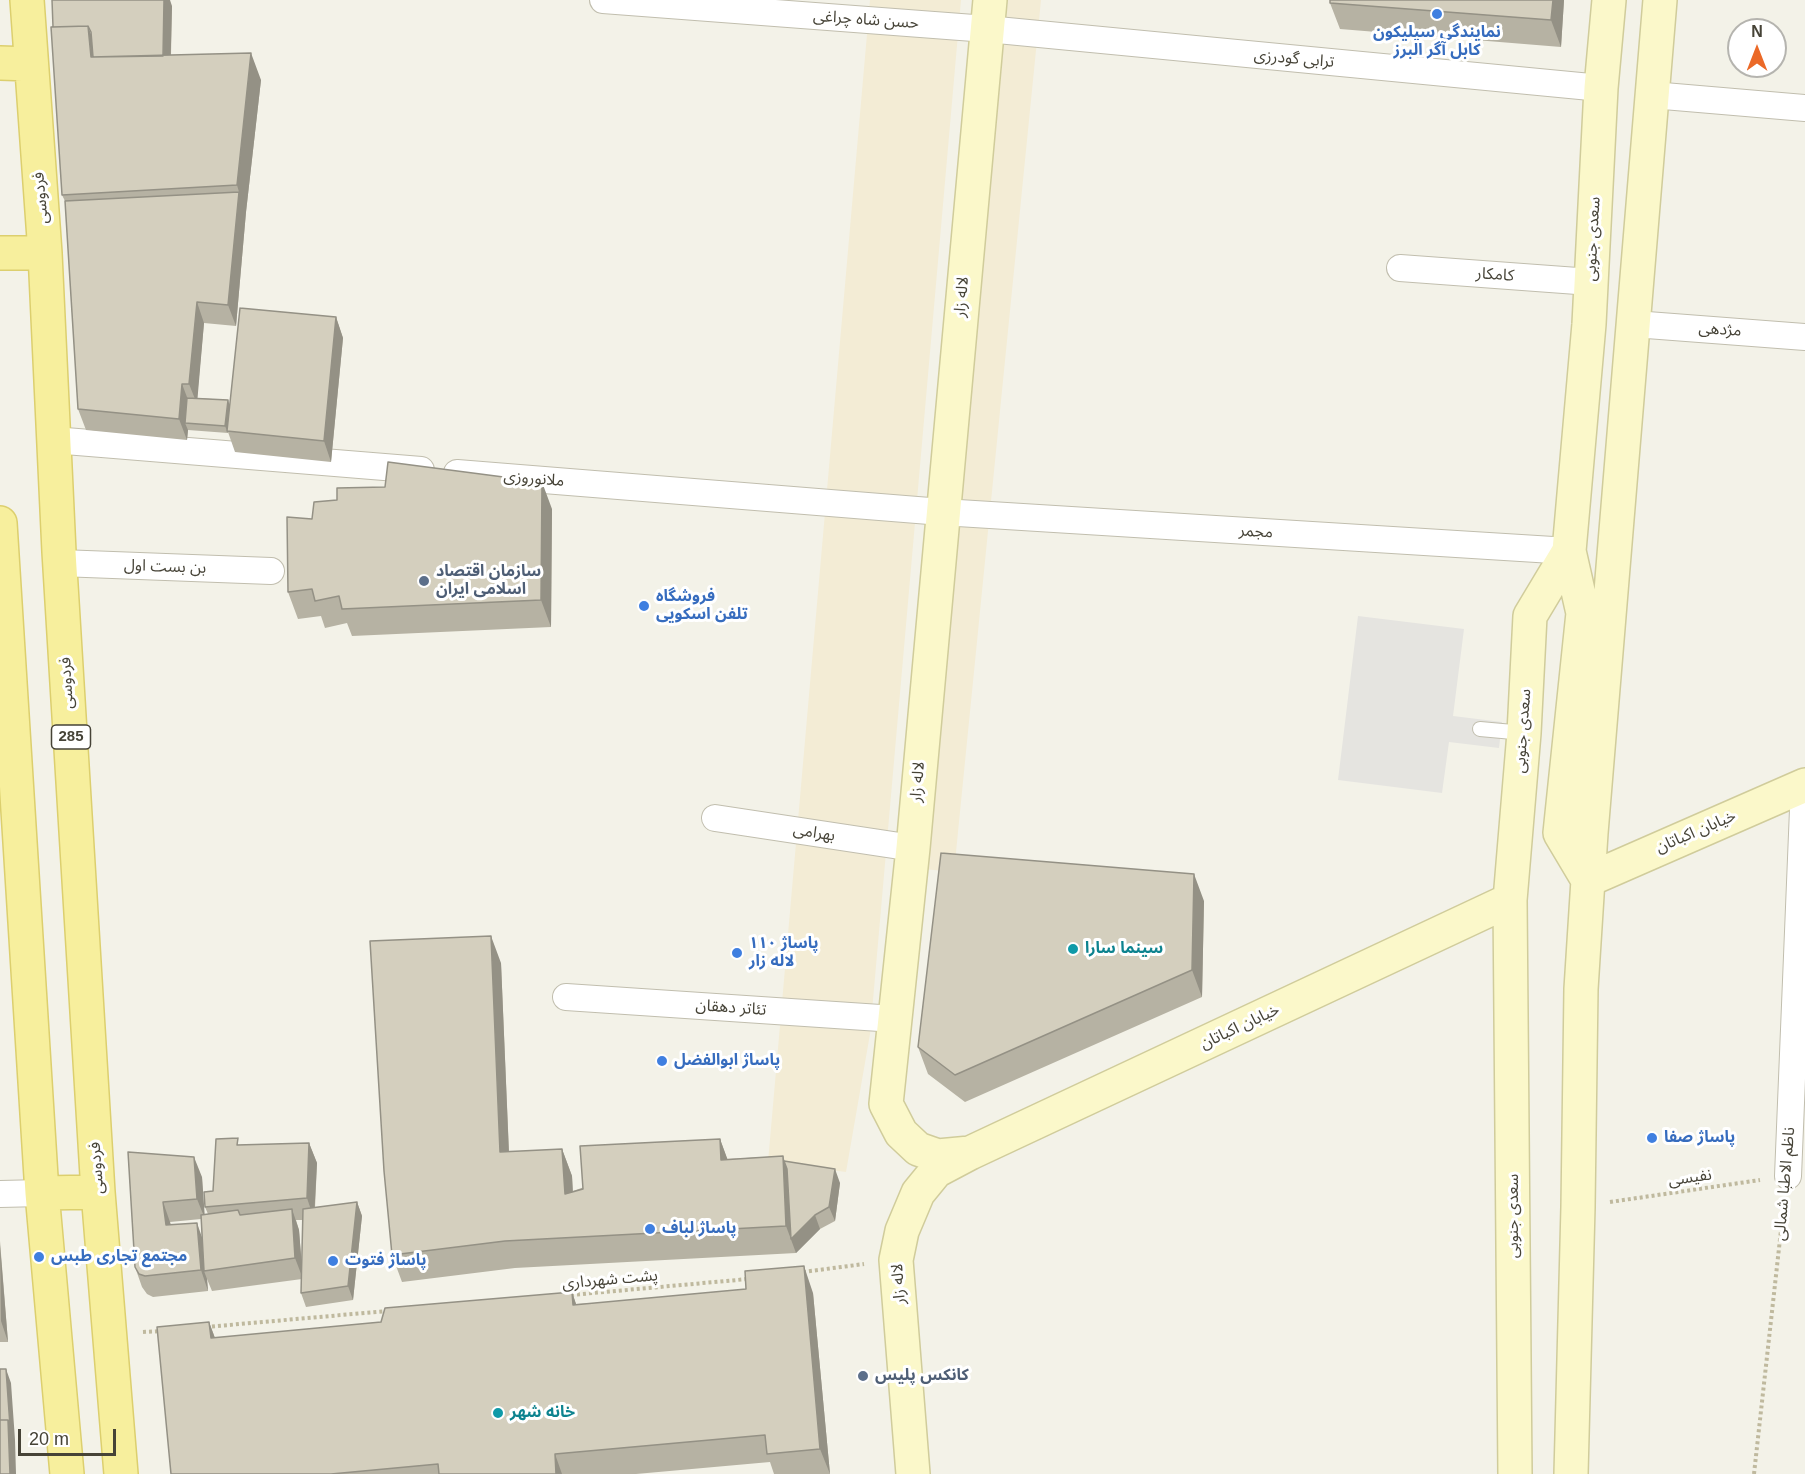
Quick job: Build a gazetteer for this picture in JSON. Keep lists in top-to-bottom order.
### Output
{
  "streets": {
    "main road": [
      "فردوسی",
      "سعدی جنوبی",
      "لاله زار",
      "285",
      "خیابان اکباتان"
    ],
    "street": [
      "حسن شاه چراغی",
      "ترابی گودرزی",
      "کامکار",
      "مژدهی",
      "ملانوروزی",
      "مجمر",
      "بن بست اول",
      "بهرامی",
      "تئاتر دهقان",
      "ناظم الاطبا شمالی"
    ],
    "path": ["نفیسی", "پشت شهرداری"]
  },
  "crossings": [
    ["حسن شاه چراغی", "ترابی گودرزی"],
    ["حسن شاه چراغی", "لاله زار"],
    ["ترابی گودرزی", "سعدی جنوبی"],
    ["ترابی گودرزی", "لاله زار"],
    ["فردوسی", "ملانوروزی"],
    ["فردوسی", "بن بست اول"],
    ["سعدی جنوبی", "کامکار"],
    ["سعدی جنوبی", "مجمر"],
    ["سعدی جنوبی", "خیابان اکباتان"],
    ["لاله زار", "ملانوروزی"],
    ["لاله زار", "مجمر"],
    ["لاله زار", "خیابان اکباتان"],
    ["لاله زار", "بهرامی"],
    ["لاله زار", "تئاتر دهقان"],
    ["ملانوروزی", "مجمر"],
    ["خیابان اکباتان", "ناظم الاطبا شمالی"],
    ["نفیسی", "ناظم الاطبا شمالی"]
  ],
  "places": [
    "نمایندگی سیلیکون کابل آگر البرز",
    "سازمان اقتصاد اسلامی ایران",
    "فروشگاه تلفن اسکویی",
    "سینما سارا",
    "پاساژ ۱۱۰ لاله زار",
    "پاساژ ابوالفضل",
    "پاساژ صفا",
    "پاساژ لباف",
    "مجتمع تجاری طبس",
    "پاساژ فتوت",
    "کانکس پلیس",
    "خانه شهر"
  ],
  "scale_bar": "20 m",
  "north": "top"
}
